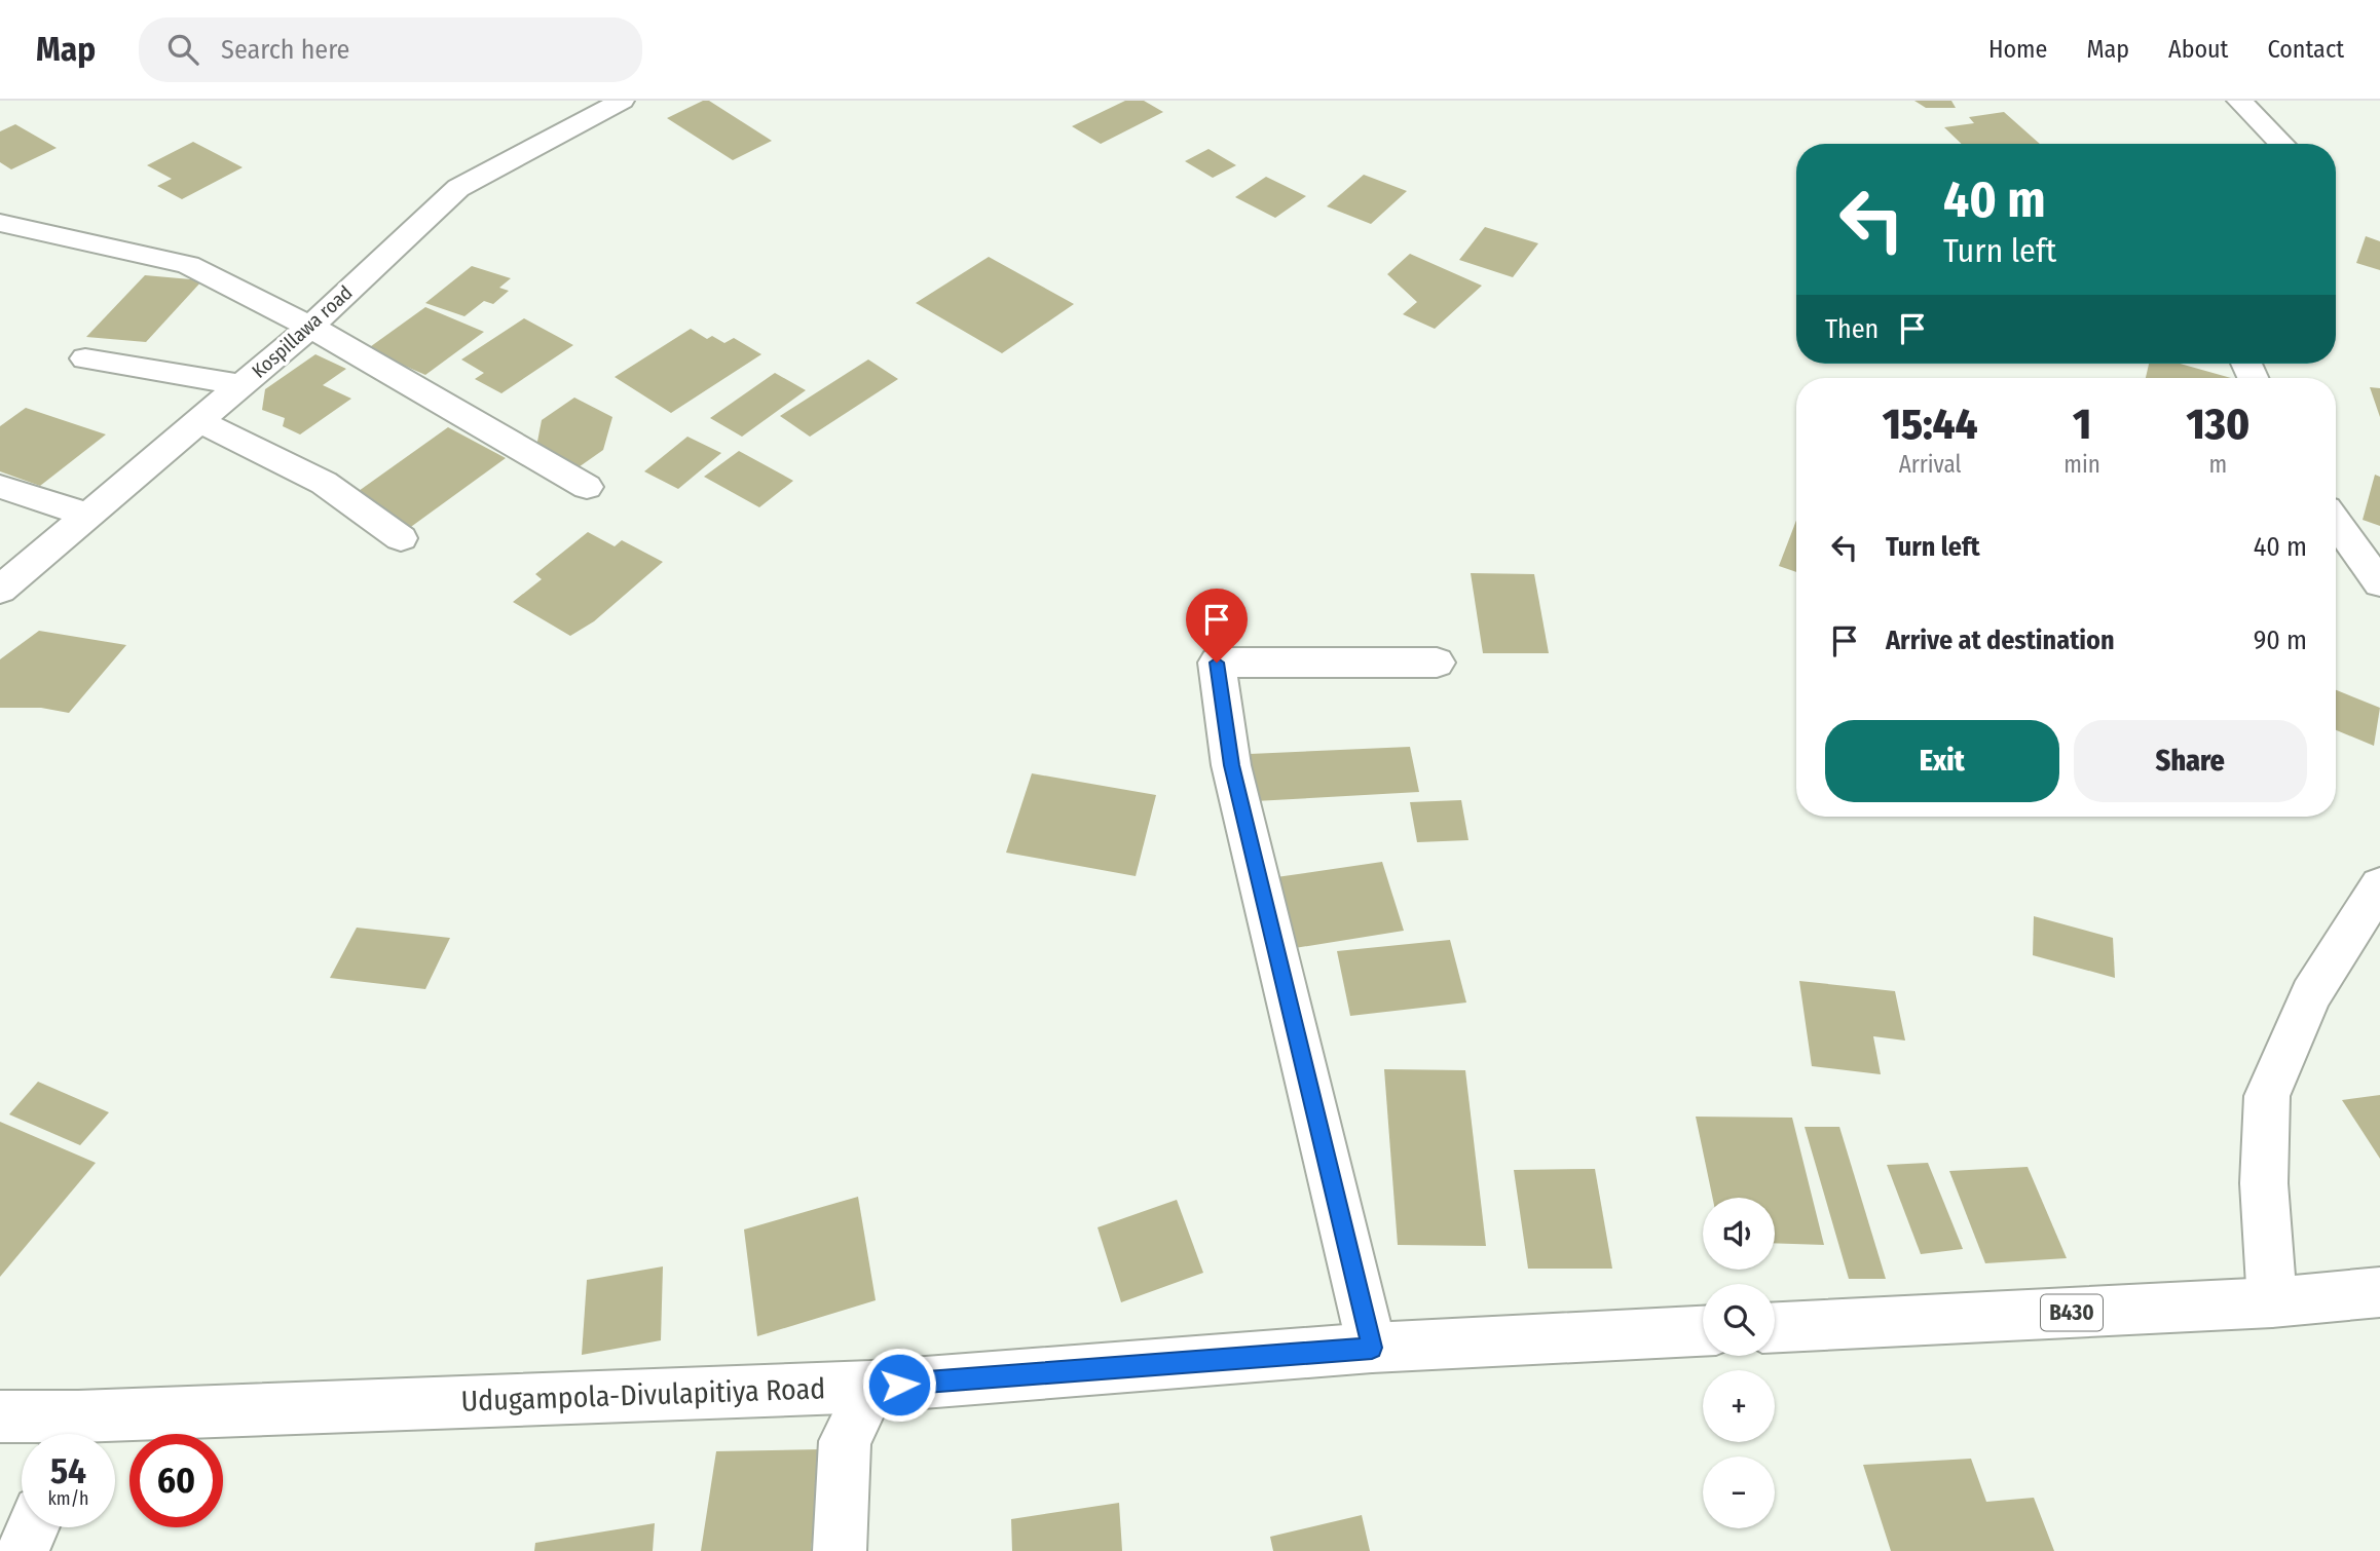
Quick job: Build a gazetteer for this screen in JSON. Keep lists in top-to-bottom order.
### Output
{
  "streets": {
    "street": ["Kospillawa road", "B430", "Udugampola-Divulapitiya Road"]
  },
  "page": {
    "header": "Map",
    "search": "Search here",
    "nav": [
      "Home",
      "Map",
      "About",
      "Contact"
    ],
    "turn": ["40 m", "Turn left"],
    "then": "Then",
    "eta": [
      "15:44",
      "Arrival",
      "1",
      "min",
      "130",
      "m"
    ],
    "list": [
      {
        "name": "Turn left",
        "value": "40 m"
      },
      {
        "name": "Arrive at destination",
        "value": "90 m"
      }
    ],
    "buttons": ["Exit", "Share"],
    "map_buttons": ["+", "−"],
    "speed": "54 km/h",
    "limit": "60"
  }
}
